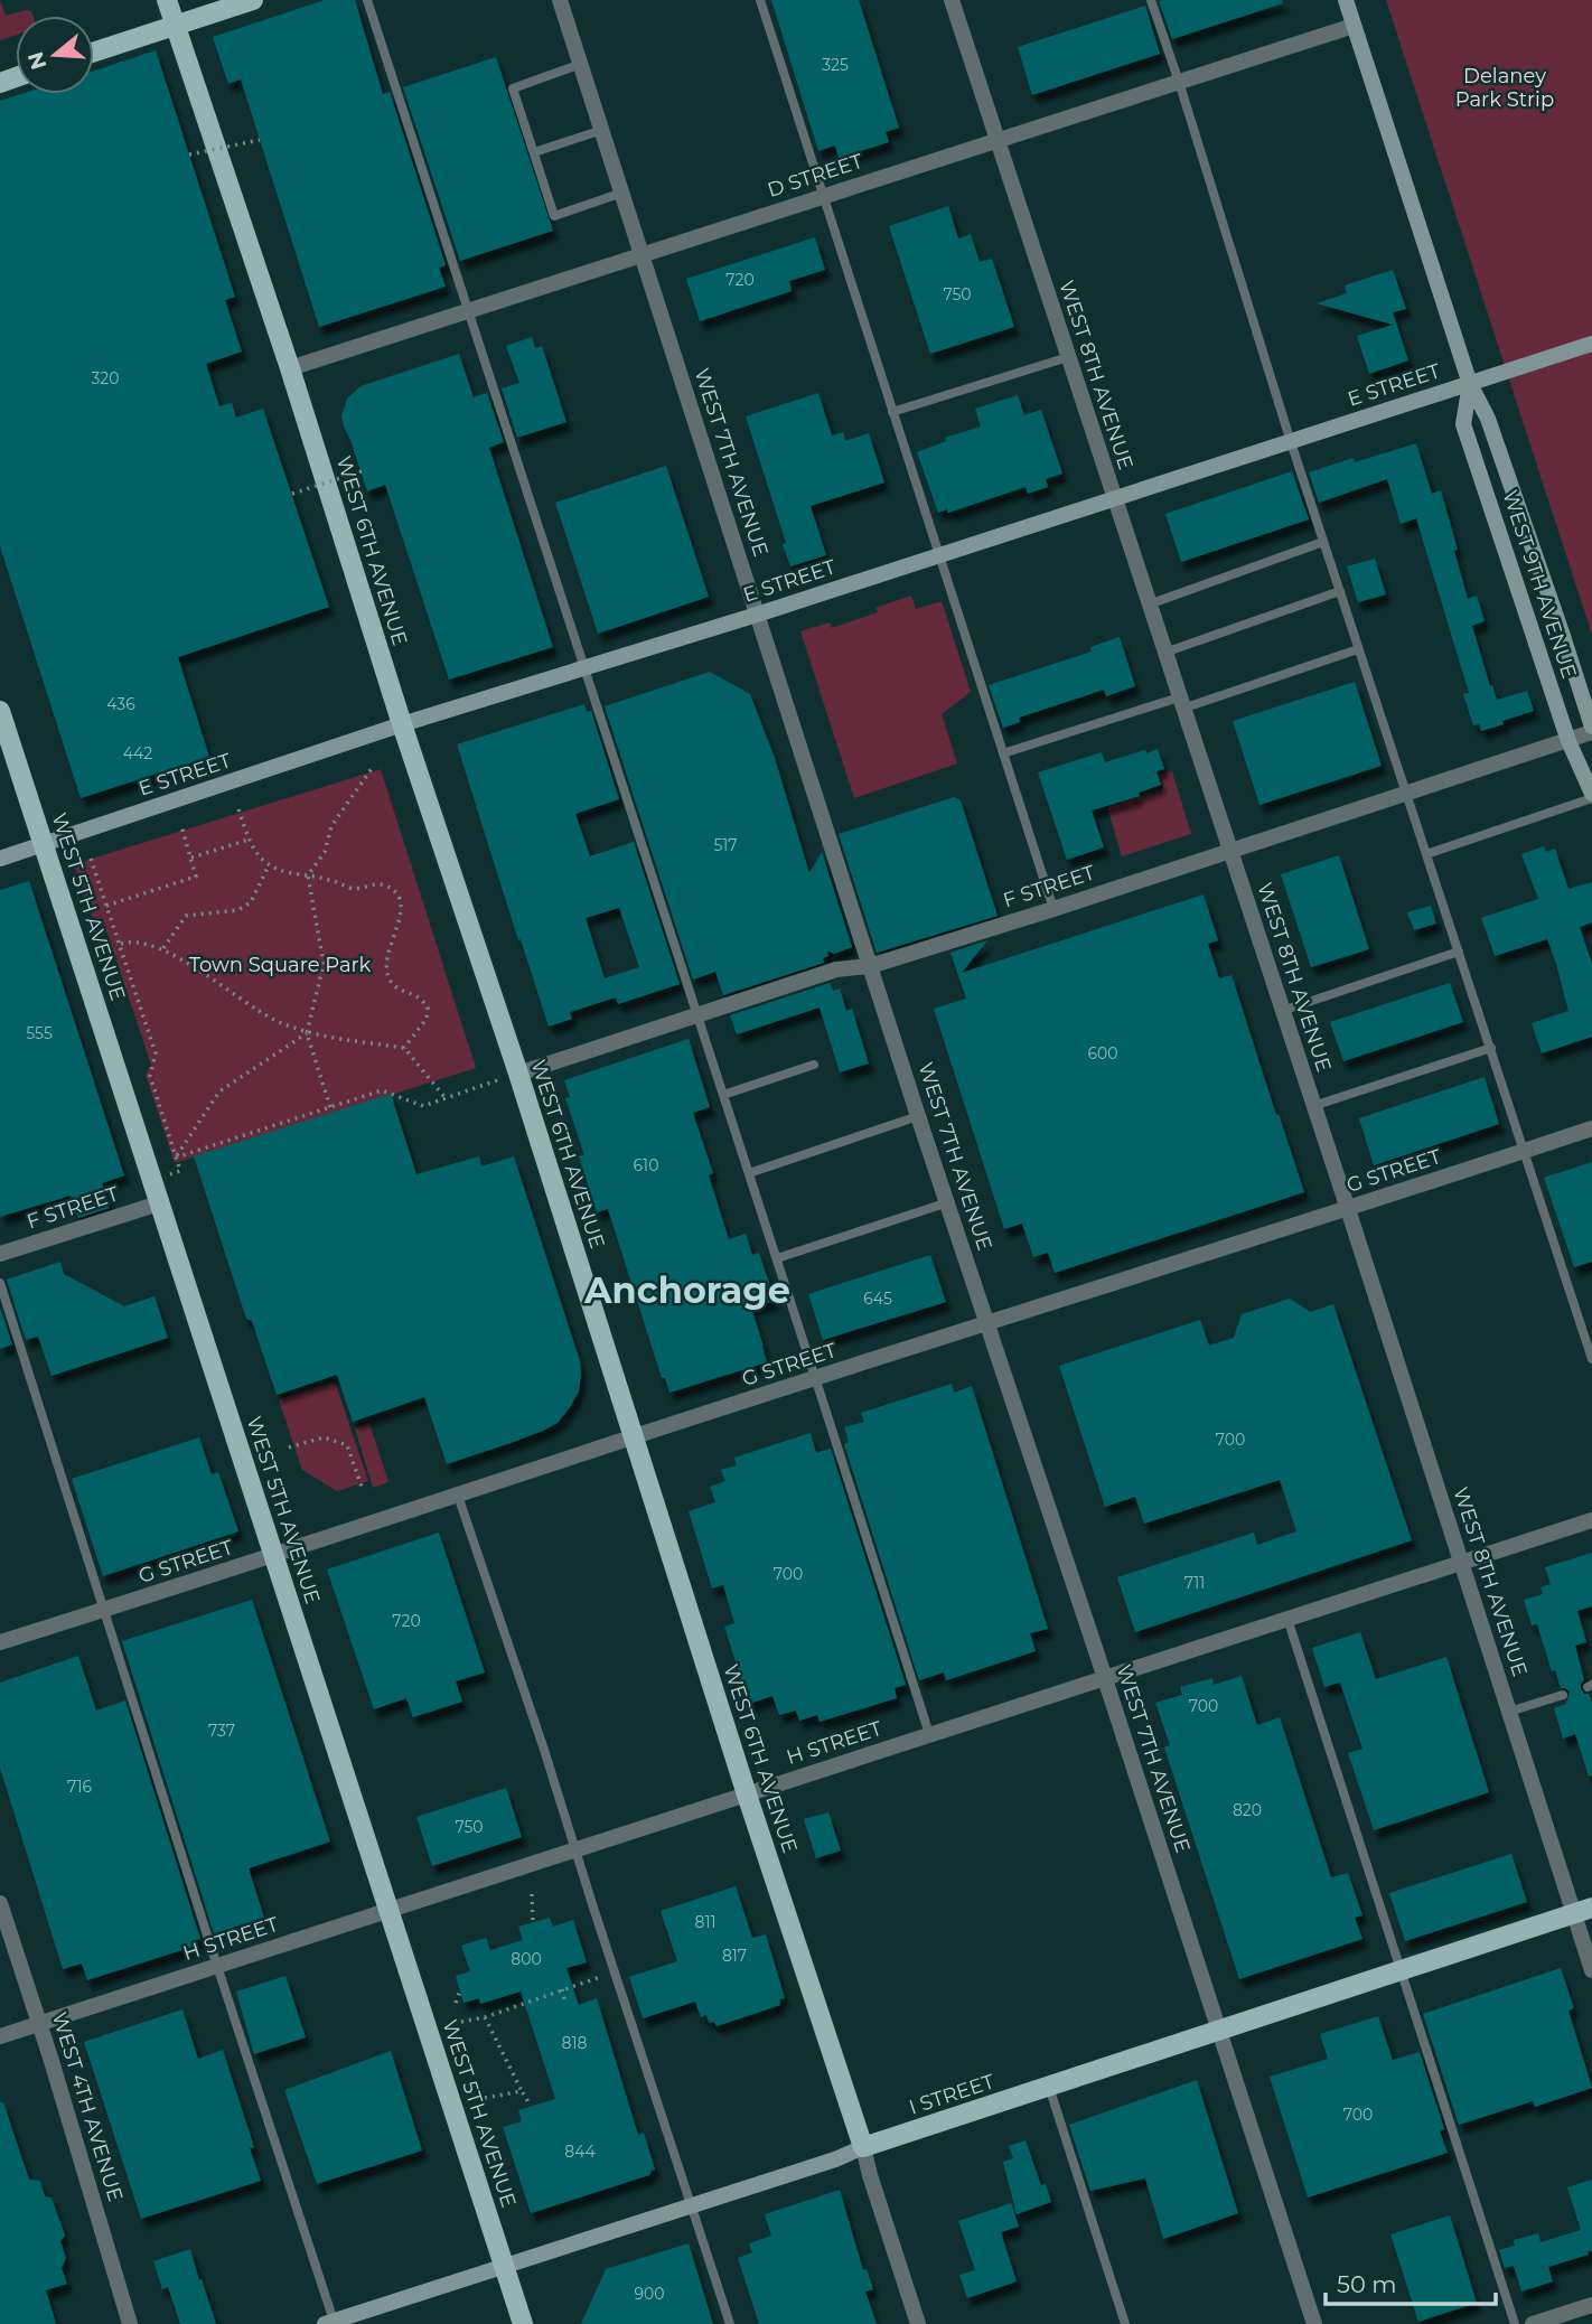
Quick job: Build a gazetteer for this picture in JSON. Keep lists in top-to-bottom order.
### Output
{
  "streets": {
    "main road": ["WEST 6TH AVENUE", "WEST 5TH AVENUE", "I STREET"],
    "street": [
      "D STREET",
      "WEST 8TH AVENUE",
      "E STREET",
      "WEST 7TH AVENUE",
      "WEST 9TH AVENUE",
      "F STREET",
      "G STREET",
      "H STREET",
      "WEST 4TH AVENUE"
    ]
  },
  "crossings": [
    ["D STREET", "WEST 8TH AVENUE"],
    ["D STREET", "WEST 7TH AVENUE"],
    ["D STREET", "WEST 6TH AVENUE"],
    ["D STREET", "WEST 9TH AVENUE"],
    ["WEST 8TH AVENUE", "E STREET"],
    ["WEST 8TH AVENUE", "F STREET"],
    ["WEST 8TH AVENUE", "G STREET"],
    ["WEST 8TH AVENUE", "H STREET"],
    ["WEST 8TH AVENUE", "I STREET"],
    ["E STREET", "WEST 7TH AVENUE"],
    ["E STREET", "WEST 6TH AVENUE"],
    ["E STREET", "WEST 9TH AVENUE"],
    ["E STREET", "WEST 5TH AVENUE"],
    ["WEST 7TH AVENUE", "F STREET"],
    ["WEST 7TH AVENUE", "G STREET"],
    ["WEST 7TH AVENUE", "H STREET"],
    ["WEST 7TH AVENUE", "I STREET"],
    ["WEST 6TH AVENUE", "F STREET"],
    ["WEST 6TH AVENUE", "G STREET"],
    ["WEST 6TH AVENUE", "H STREET"],
    ["WEST 6TH AVENUE", "I STREET"],
    ["WEST 9TH AVENUE", "F STREET"],
    ["F STREET", "WEST 5TH AVENUE"],
    ["WEST 5TH AVENUE", "G STREET"],
    ["WEST 5TH AVENUE", "H STREET"],
    ["WEST 5TH AVENUE", "I STREET"],
    ["H STREET", "WEST 4TH AVENUE"]
  ],
  "districts": ["Anchorage"],
  "parks": ["Delaney Park Strip", "Town Square Park"],
  "house_numbers": [
    "325",
    "720",
    "750",
    "320",
    "436",
    "442",
    "517",
    "555",
    "600",
    "610",
    "645",
    "700",
    "700",
    "711",
    "720",
    "700",
    "737",
    "716",
    "820",
    "750",
    "811",
    "817",
    "800",
    "818",
    "700",
    "844",
    "900"
  ],
  "scale_bar": "50 m",
  "north": "left"
}
